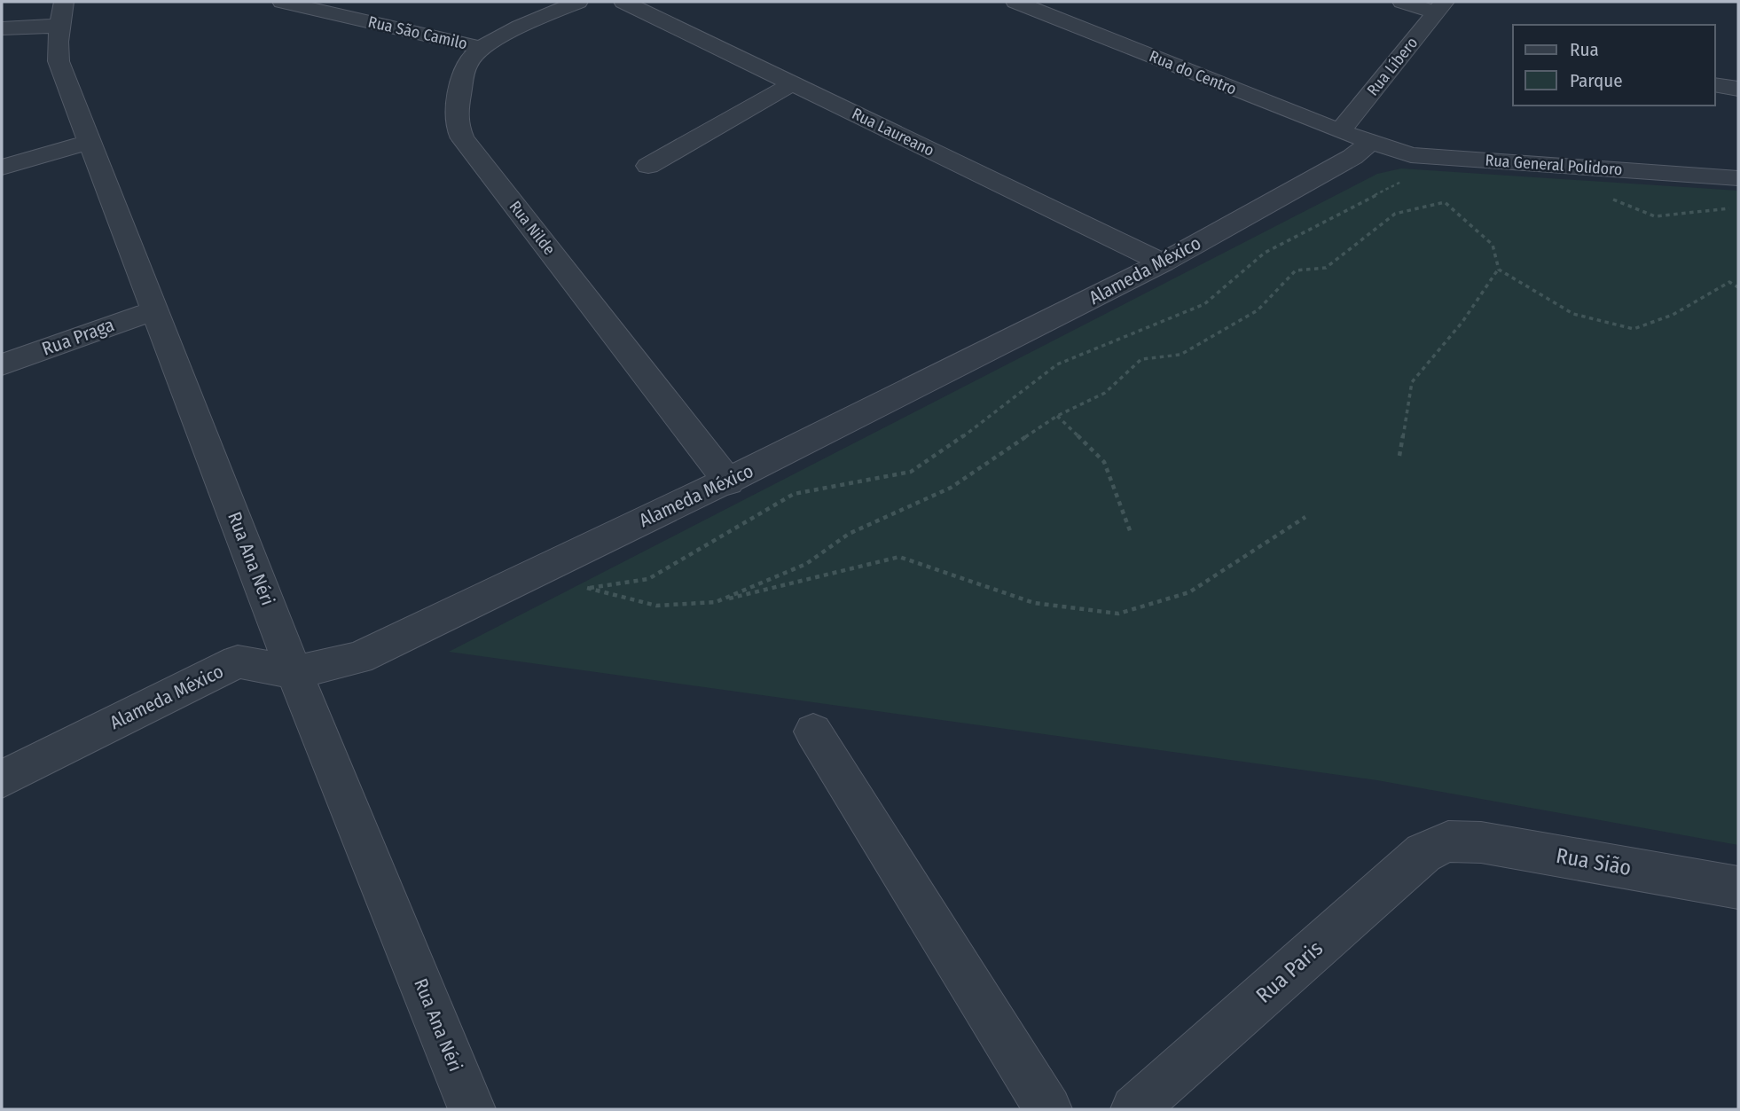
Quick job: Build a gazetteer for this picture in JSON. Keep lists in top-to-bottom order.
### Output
{
  "streets": {
    "street": [
      "Rua São Camilo",
      "Rua Líbero",
      "Rua do Centro",
      "Rua Laureano",
      "Rua General Polidoro",
      "Rua Nilde",
      "Alameda México",
      "Rua Praga",
      "Rua Ana Néri",
      "Rua Sião",
      "Rua Paris"
    ]
  },
  "crossings": [
    ["Rua São Camilo", "Rua Nilde"],
    ["Rua Líbero", "Rua do Centro"],
    ["Rua do Centro", "Rua General Polidoro"],
    ["Rua do Centro", "Alameda México"],
    ["Rua Laureano", "Alameda México"],
    ["Rua General Polidoro", "Alameda México"],
    ["Rua Nilde", "Alameda México"],
    ["Alameda México", "Rua Ana Néri"],
    ["Rua Praga", "Rua Ana Néri"],
    ["Rua Sião", "Rua Paris"]
  ],
  "legend": ["Rua", "Parque"]
}
